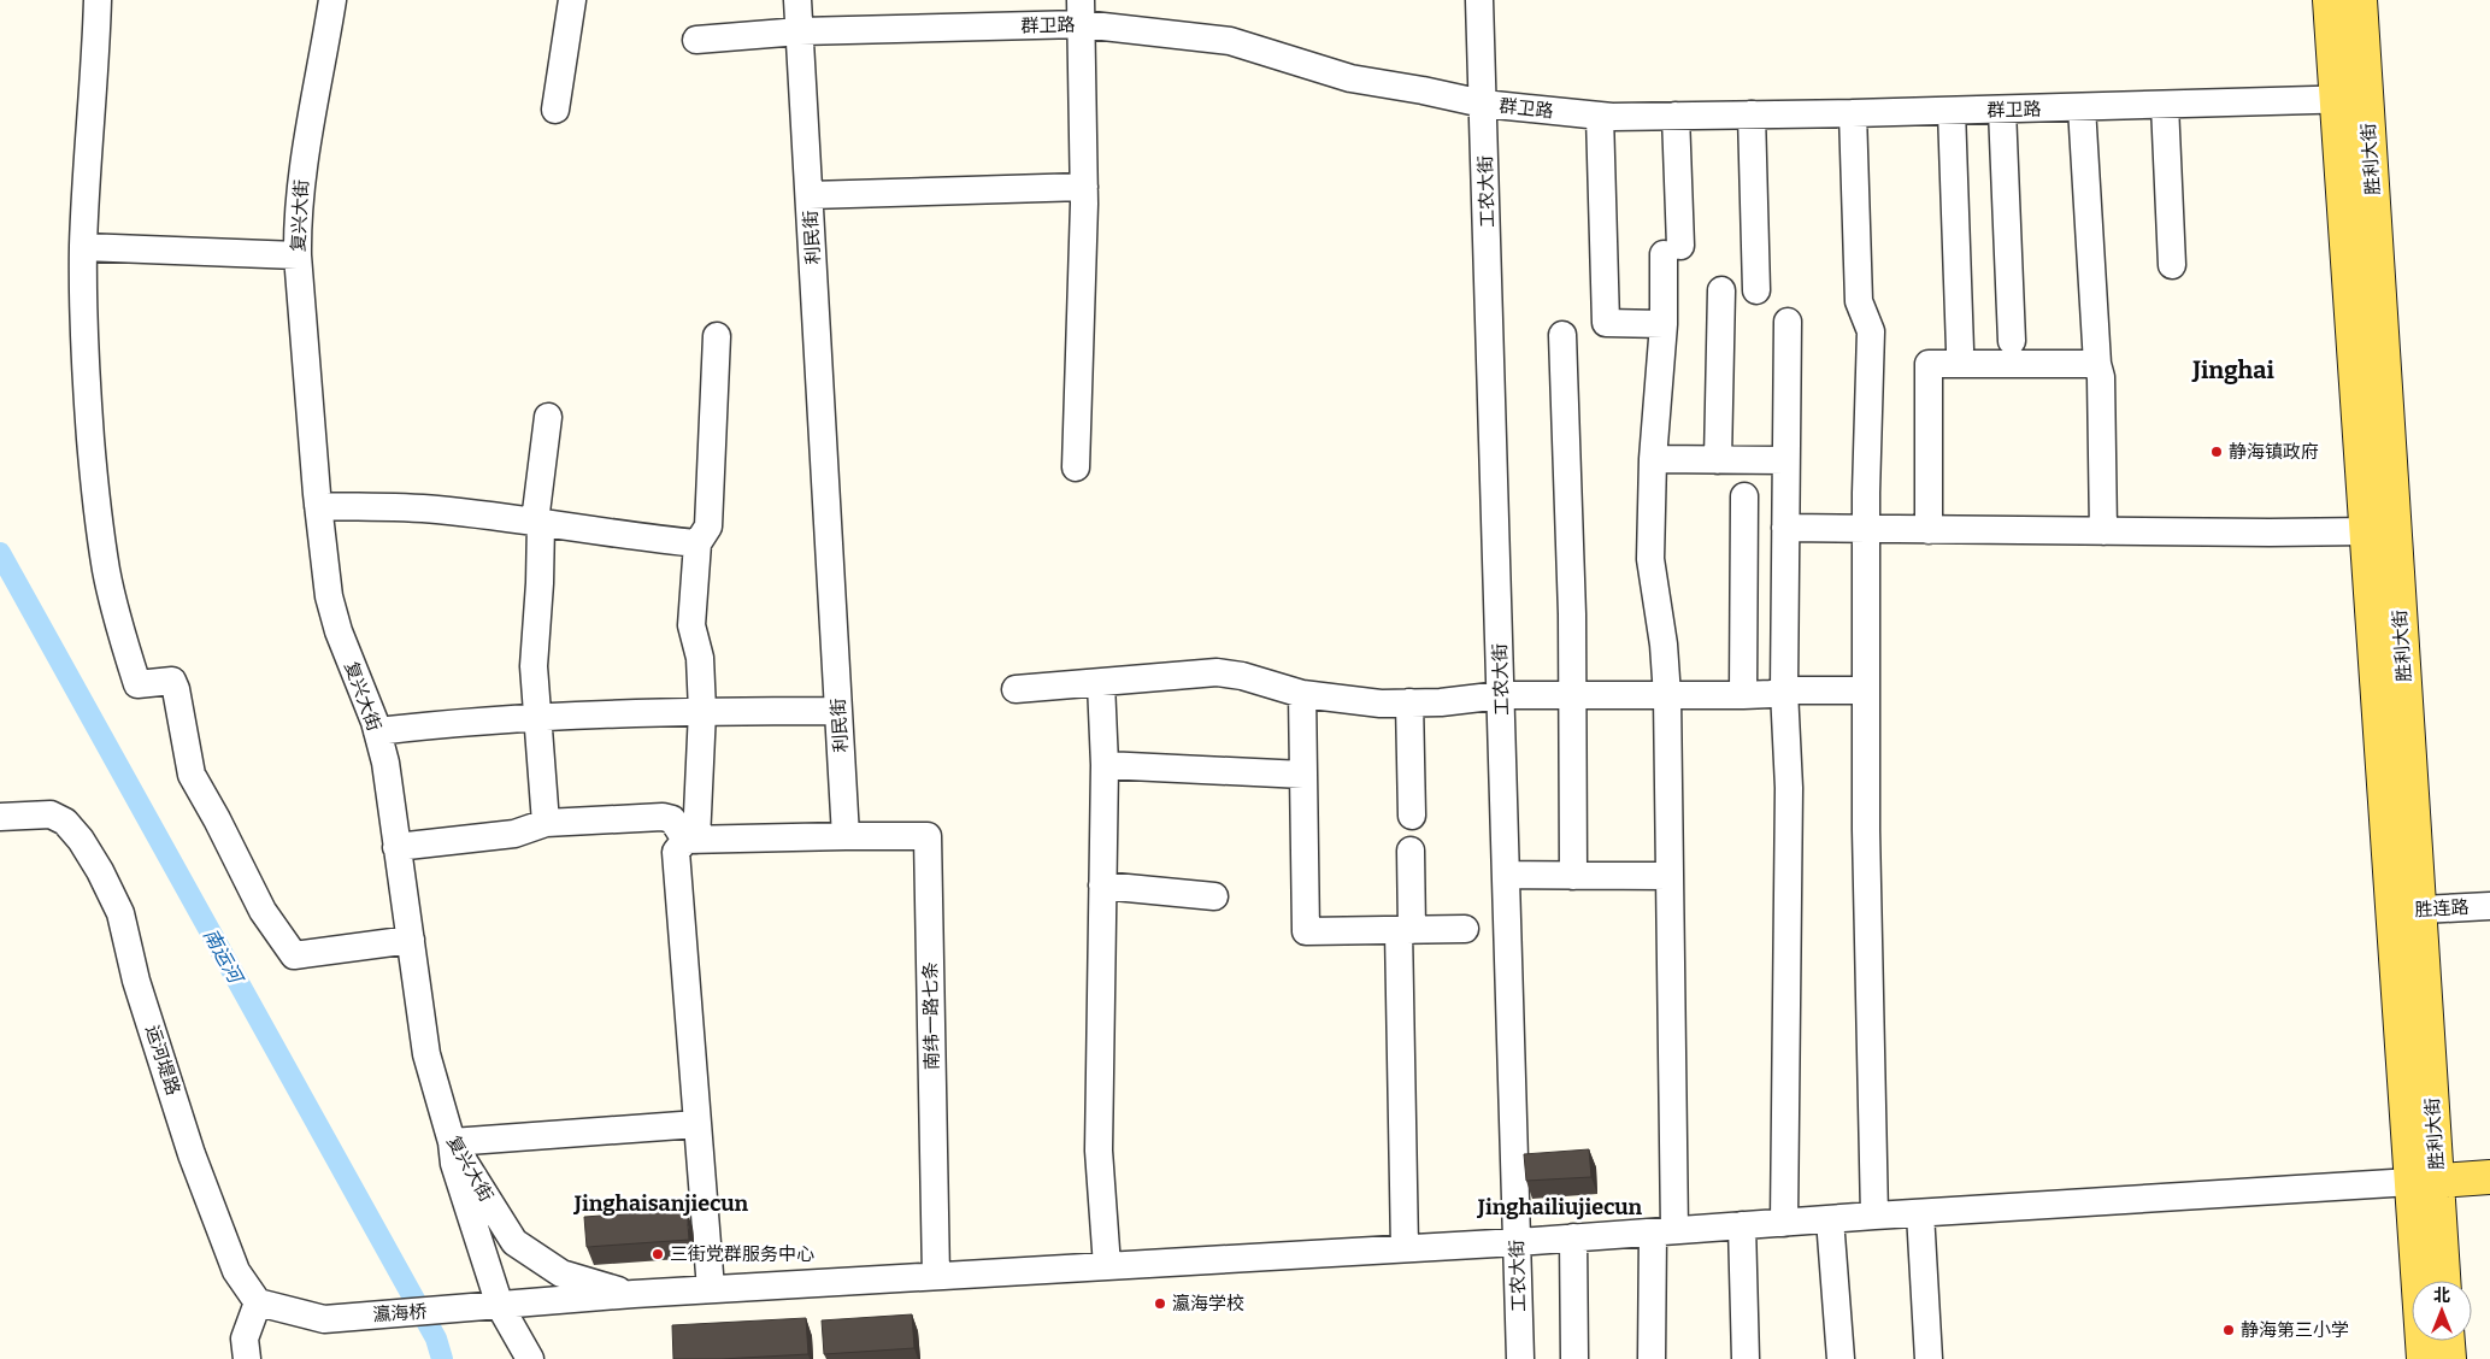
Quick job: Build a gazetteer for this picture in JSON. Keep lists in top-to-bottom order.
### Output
{
  "streets": {
    "main road": ["胜利大街"],
    "street": [
      "群卫路",
      "工农大街",
      "复兴大街",
      "利民街",
      "胜连路",
      "南纬一路七条",
      "运河堤路",
      "瀛海桥"
    ]
  },
  "crossings": [
    ["群卫路", "胜利大街"],
    ["群卫路", "工农大街"],
    ["群卫路", "利民街"],
    ["胜利大街", "胜连路"],
    ["胜利大街", "瀛海桥"],
    ["工农大街", "瀛海桥"],
    ["复兴大街", "瀛海桥"],
    ["利民街", "南纬一路七条"],
    ["南纬一路七条", "瀛海桥"],
    ["运河堤路", "瀛海桥"]
  ],
  "districts": ["Jinghai", "Jinghaisanjiecun", "Jinghailiujiecun"],
  "water": ["南运河"],
  "places": [
    "静海镇政府",
    "三街党群服务中心",
    "瀛海学校",
    "静海第三小学"
  ],
  "north": "top"
}
